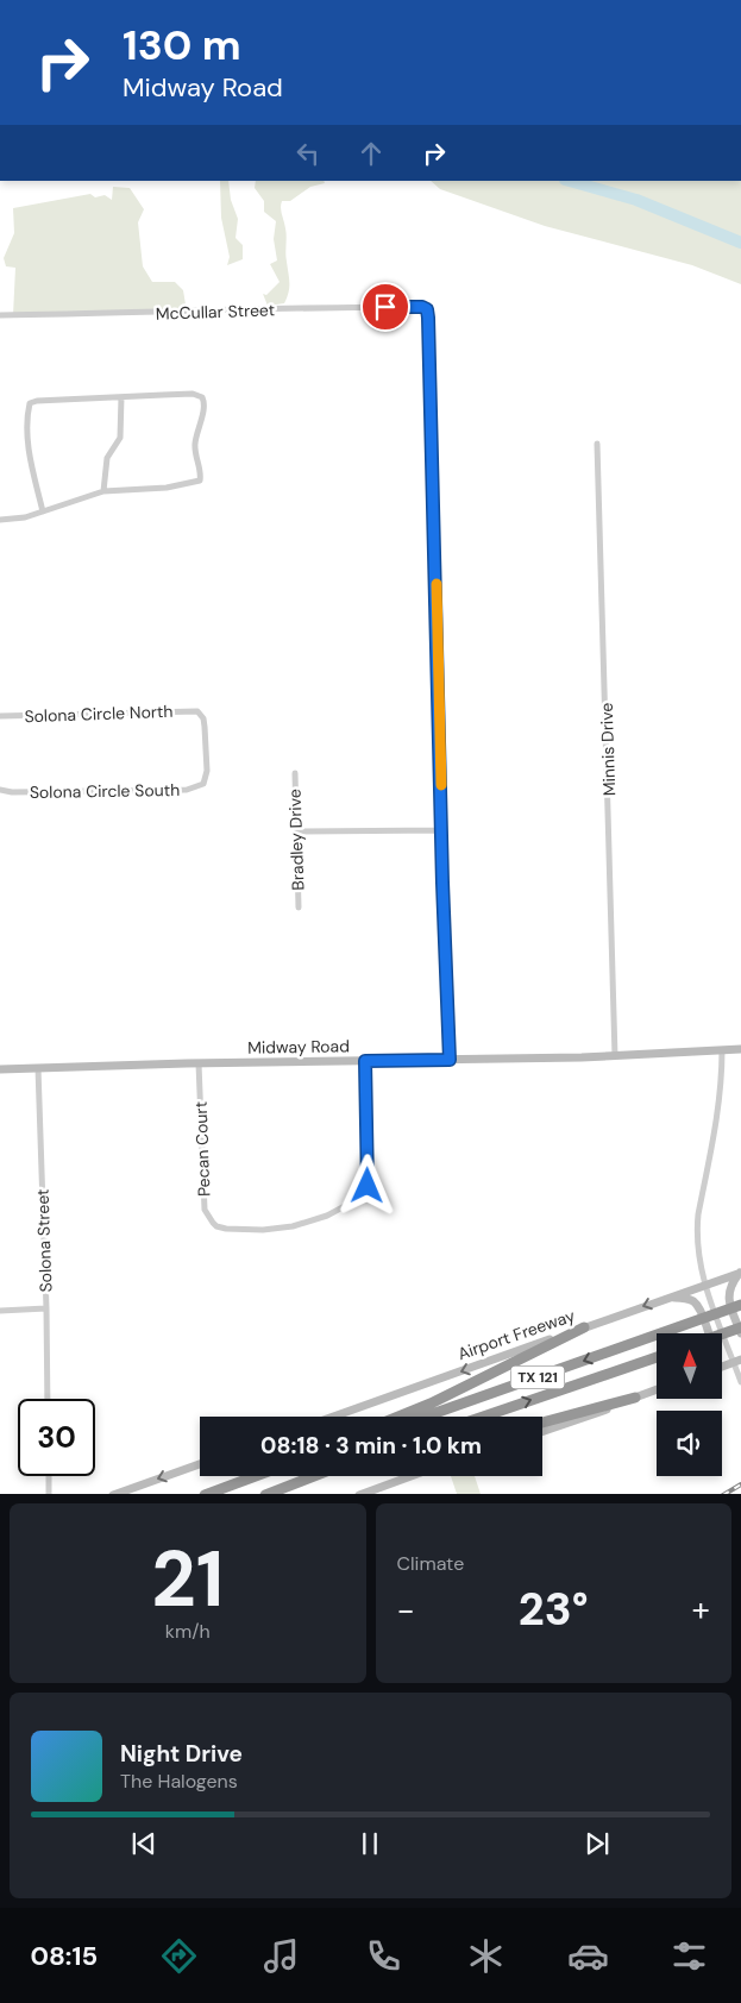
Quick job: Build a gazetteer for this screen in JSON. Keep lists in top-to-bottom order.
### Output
{
  "streets": {
    "highway": ["TX 121"],
    "main road": ["Midway Road", "Airport Freeway"],
    "street": [
      "McCullar Street",
      "Solona Circle North",
      "Minnis Drive",
      "Solona Circle South",
      "Bradley Drive",
      "Pecan Court",
      "Solona Street"
    ]
  },
  "crossings": [
    ["Solona Circle North", "Solona Circle South"],
    ["Minnis Drive", "Midway Road"],
    ["Midway Road", "Pecan Court"],
    ["Midway Road", "Solona Street"]
  ],
  "one_way": ["Airport Freeway"],
  "north": "top",
  "page": {
    "turn": ["130 m", "Midway Road"],
    "limit": "30",
    "trip": "08:18 · 3 min · 1.0 km",
    "tile": [
      ["21", "km/h"],
      "Climate"
    ],
    "heat": ["−", "23°", "+"],
    "song": ["Night Drive", "The Halogens"],
    "tabs": "08:15"
  }
}
